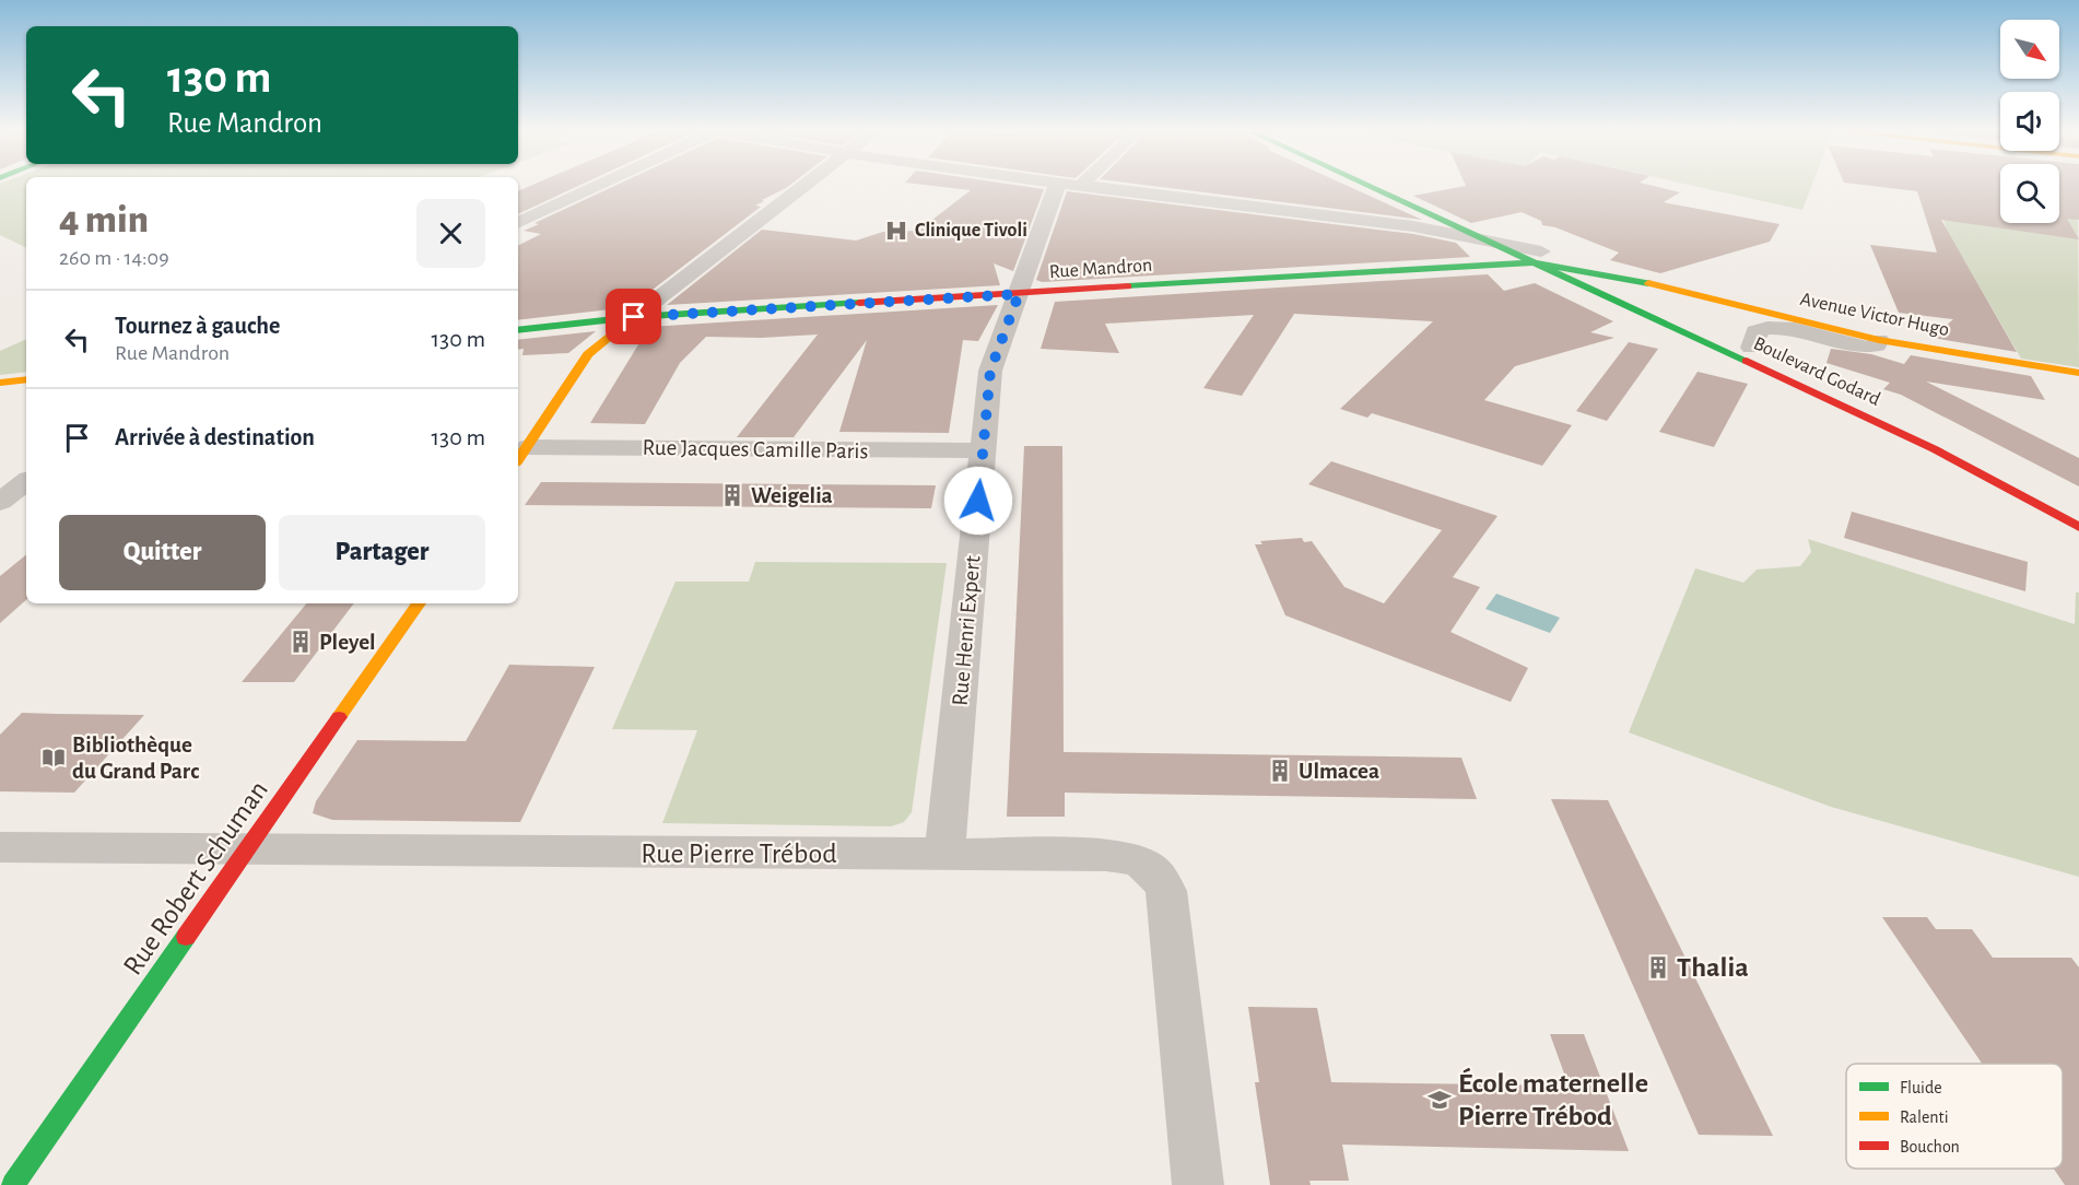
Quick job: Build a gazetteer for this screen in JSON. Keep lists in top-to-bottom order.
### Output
{
  "streets": {
    "street": [
      "Rue Mandron",
      "Avenue Victor Hugo",
      "Boulevard Godard",
      "Rue Jacques Camille Paris",
      "Rue Henri Expert",
      "Rue Pierre Trébod",
      "Rue Robert Schuman"
    ]
  },
  "crossings": [
    ["Rue Mandron", "Avenue Victor Hugo"],
    ["Rue Mandron", "Boulevard Godard"],
    ["Rue Mandron", "Rue Henri Expert"],
    ["Avenue Victor Hugo", "Boulevard Godard"],
    ["Rue Jacques Camille Paris", "Rue Henri Expert"],
    ["Rue Henri Expert", "Rue Pierre Trébod"],
    ["Rue Pierre Trébod", "Rue Robert Schuman"]
  ],
  "places": {
    "hospital": ["Clinique Tivoli"],
    "building": [
      "Weigelia",
      "Pleyel",
      "Ulmacea",
      "Thalia"
    ],
    "library": ["Bibliothèque du Grand Parc"],
    "school or university": ["École maternelle Pierre Trébod"]
  },
  "legend": ["Fluide", "Ralenti", "Bouchon"],
  "north": "bottom right",
  "page": {
    "turn": ["130 m", "Rue Mandron"],
    "heading": ["4 min", "260 m · 14:09"],
    "list": [
      {
        "name": "Tournez à gauche",
        "note": "Rue Mandron",
        "value": "130 m"
      },
      {
        "name": "Arrivée à destination",
        "value": "130 m"
      }
    ],
    "buttons": ["Quitter", "Partager"]
  }
}
